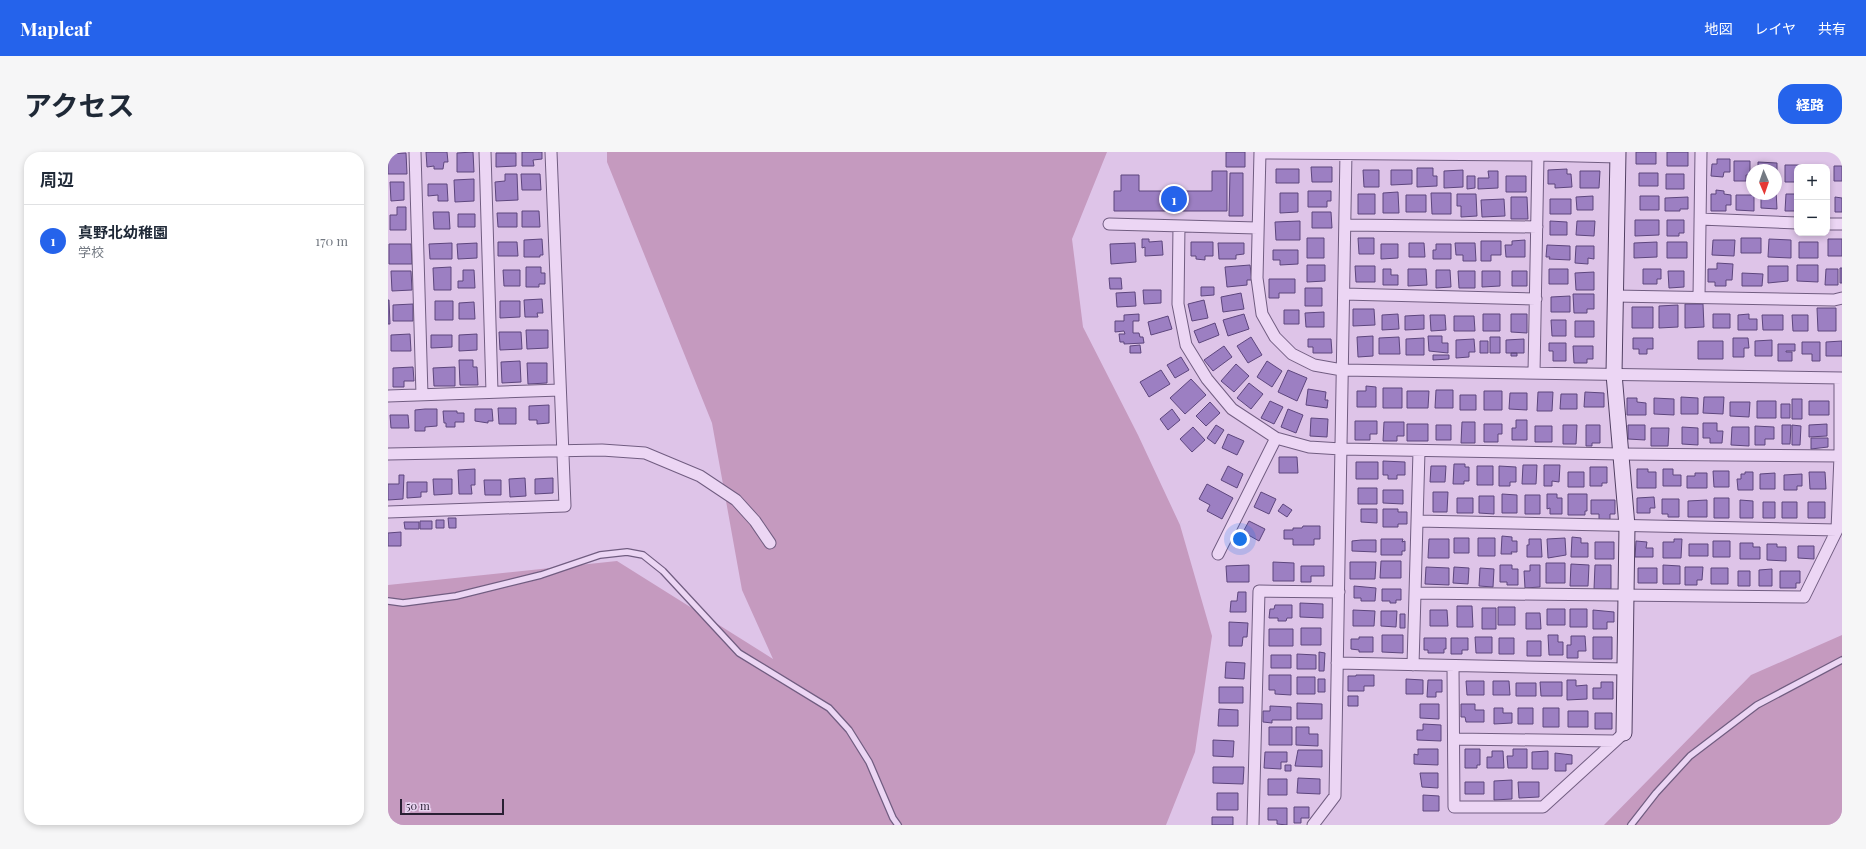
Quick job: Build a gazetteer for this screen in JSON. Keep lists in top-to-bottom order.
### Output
{
  "scale_bar": "50 m",
  "north": "bottom",
  "page": {
    "header": "Mapleaf",
    "nav": ["地図", "レイヤ", "共有"],
    "title": "アクセス",
    "buttons": "経路",
    "heading": "周辺",
    "map_buttons": ["+", "−"],
    "pins": "1",
    "list": [
      {
        "mark": "1",
        "name": "真野北幼稚園",
        "note": "学校",
        "value": "170 m"
      }
    ],
    "scale": "50 m"
  }
}
